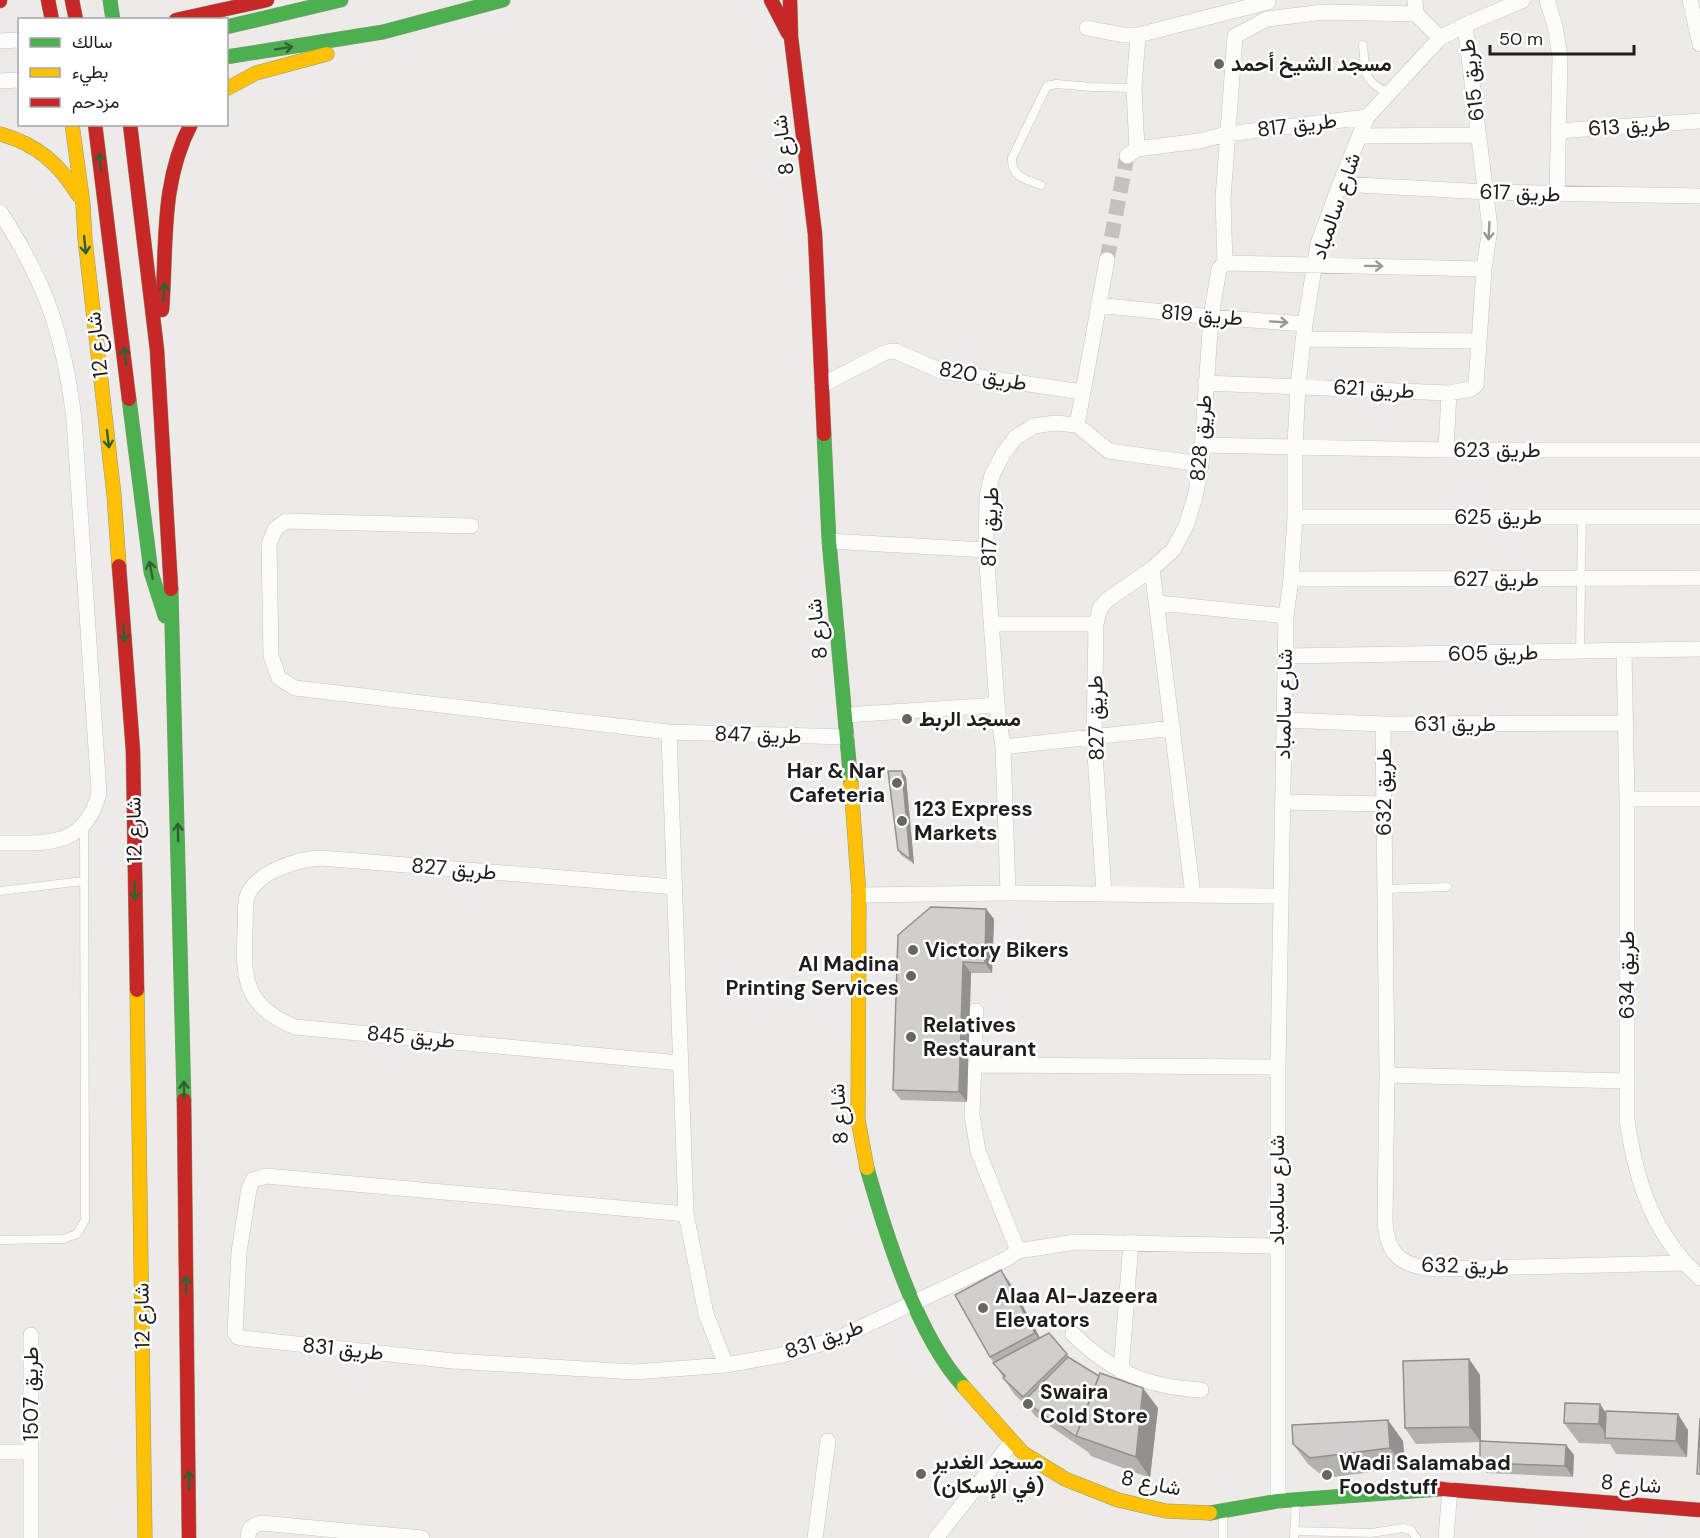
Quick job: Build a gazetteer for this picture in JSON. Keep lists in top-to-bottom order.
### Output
{
  "streets": {
    "street": [
      "طريق 615",
      "طريق 817",
      "طريق 613",
      "شارع 8",
      "طريق 617",
      "شارع سالمباد",
      "طريق 819",
      "شارع 12",
      "طريق 820",
      "طريق 621",
      "طريق 828",
      "طريق 623",
      "طريق 625",
      "طريق 627",
      "طريق 605",
      "طريق 827",
      "طريق 631",
      "طريق 847",
      "طريق 632",
      "طريق 634",
      "طريق 845",
      "طريق 831",
      "طريق 1507"
    ]
  },
  "crossings": [
    ["طريق 615", "طريق 617"],
    ["طريق 615", "شارع سالمباد"],
    ["طريق 615", "طريق 819"],
    ["طريق 615", "طريق 621"],
    ["طريق 817", "شارع سالمباد"],
    ["شارع 8", "شارع سالمباد"],
    ["شارع 8", "طريق 820"],
    ["شارع 8", "طريق 847"],
    ["شارع 8", "طريق 831"],
    ["طريق 617", "شارع سالمباد"],
    ["شارع سالمباد", "طريق 819"],
    ["شارع سالمباد", "طريق 621"],
    ["شارع سالمباد", "طريق 623"],
    ["شارع سالمباد", "طريق 625"],
    ["شارع سالمباد", "طريق 627"],
    ["شارع سالمباد", "طريق 605"],
    ["شارع سالمباد", "طريق 631"],
    ["شارع سالمباد", "طريق 831"],
    ["طريق 819", "طريق 828"],
    ["طريق 621", "طريق 828"],
    ["طريق 828", "طريق 623"],
    ["طريق 828", "طريق 827"],
    ["طريق 605", "طريق 634"],
    ["طريق 827", "طريق 845"],
    ["طريق 631", "طريق 632"],
    ["طريق 631", "طريق 634"],
    ["طريق 632", "طريق 634"]
  ],
  "places": [
    "مسجد الشيخ أحمد",
    "مسجد الربط",
    "Har & Nar Cafeteria",
    "123 Express Markets",
    "Victory Bikers",
    "Al Madina Printing Services",
    "Relatives Restaurant",
    "Alaa Al-Jazeera Elevators",
    "Swaira Cold Store",
    "مسجد الغدير (في الإسكان)",
    "Wadi Salamabad Foodstuff"
  ],
  "legend": ["سالك", "بطيء", "مزدحم"],
  "scale_bar": "50 m"
}
